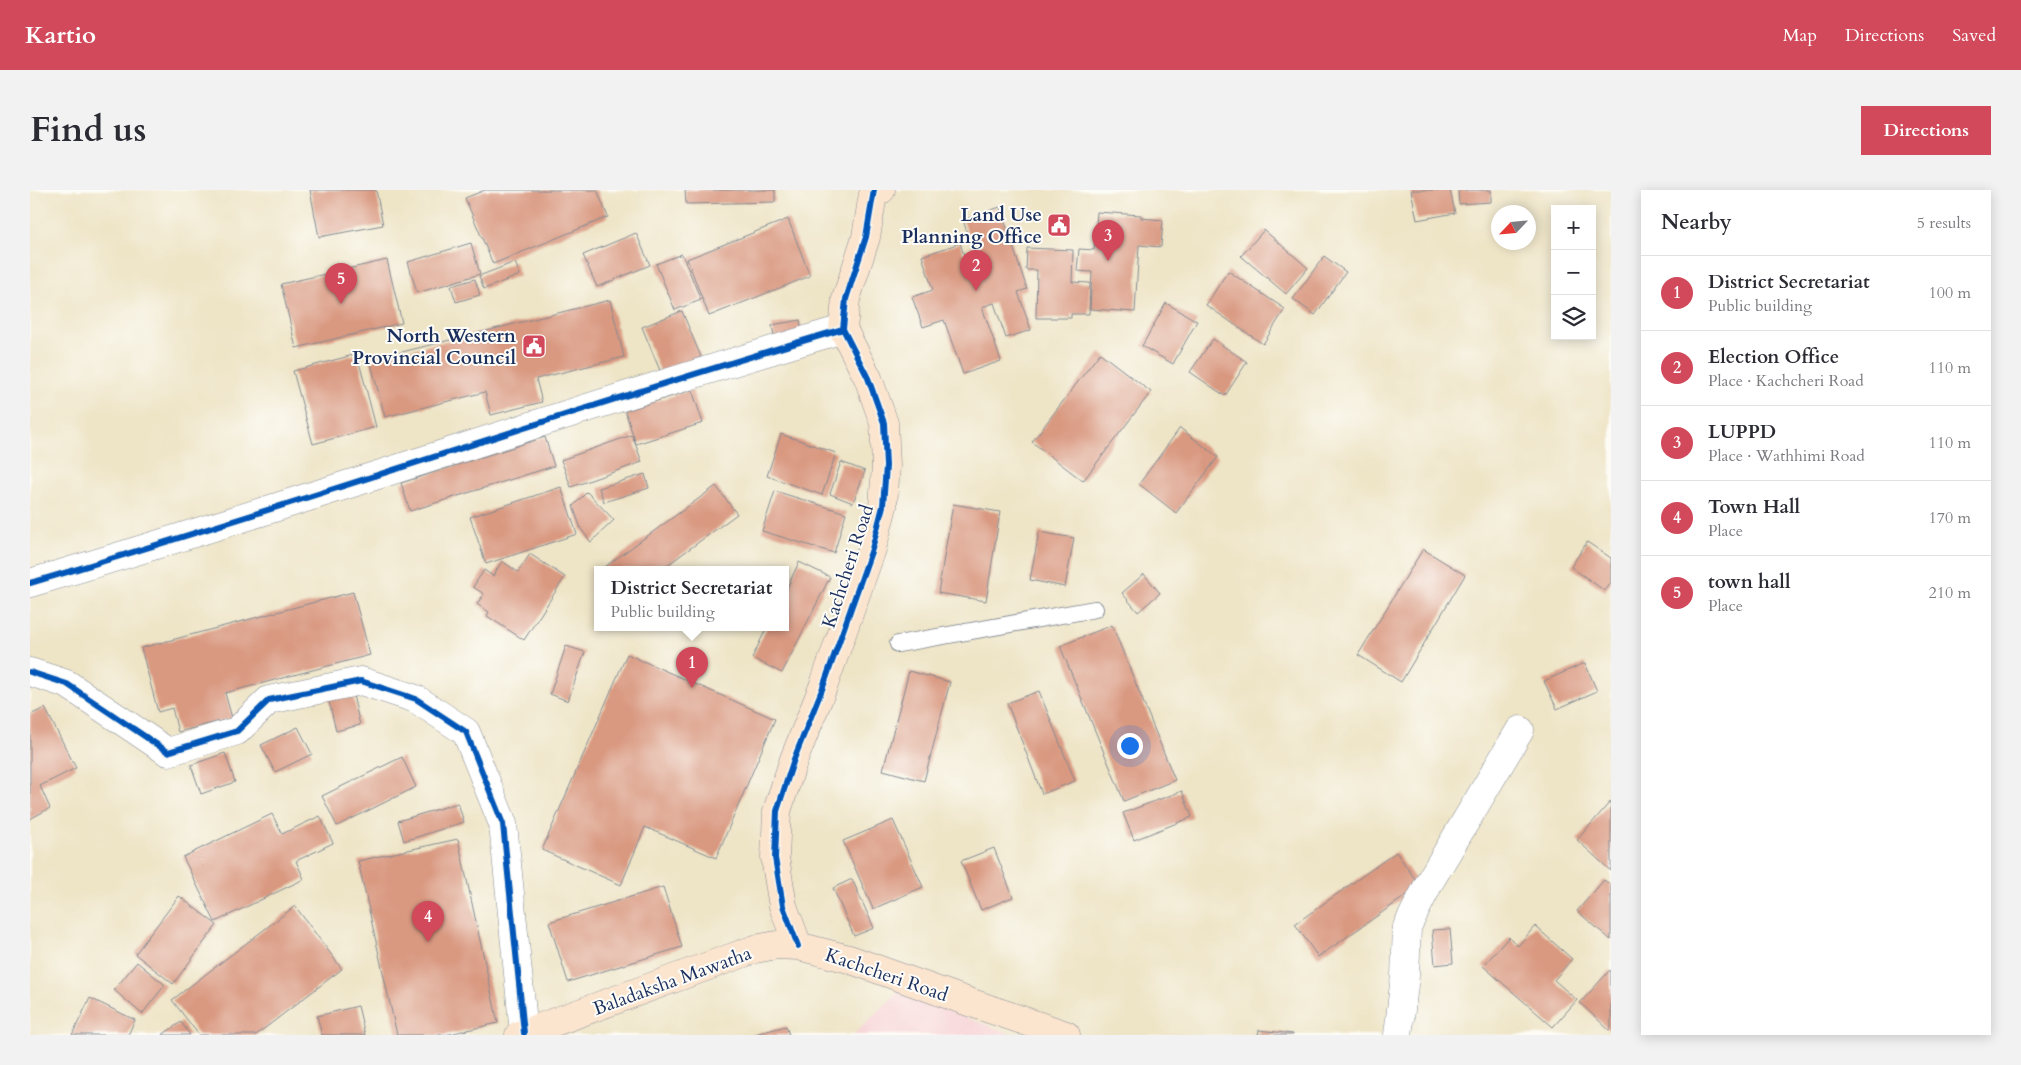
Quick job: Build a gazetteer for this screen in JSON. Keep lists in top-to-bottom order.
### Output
{
  "streets": {
    "street": ["Kachcheri Road", "Baladaksha Mawatha"]
  },
  "crossings": [
    ["Kachcheri Road", "Baladaksha Mawatha"]
  ],
  "places": {
    "public building": ["Land Use Planning Office", "North Western Provincial Council"]
  },
  "north": "bottom left",
  "page": {
    "header": "Kartio",
    "nav": ["Map", "Directions", "Saved"],
    "title": "Find us",
    "buttons": "Directions",
    "heading": ["Nearby", "5 results"],
    "map_buttons": ["+", "−"],
    "pins": [
      "3",
      "2",
      "5",
      "1",
      "4"
    ],
    "list": [
      {
        "mark": "1",
        "name": "District Secretariat",
        "note": "Public building",
        "value": "100 m"
      },
      {
        "mark": "2",
        "name": "Election Office",
        "note": "Place · Kachcheri Road",
        "value": "110 m"
      },
      {
        "mark": "3",
        "name": "LUPPD",
        "note": "Place · Wathhimi Road",
        "value": "110 m"
      },
      {
        "mark": "4",
        "name": "Town Hall",
        "note": "Place",
        "value": "170 m"
      },
      {
        "mark": "5",
        "name": "town hall",
        "note": "Place",
        "value": "210 m"
      }
    ],
    "popup": ["District Secretariat", "Public building"]
  }
}
